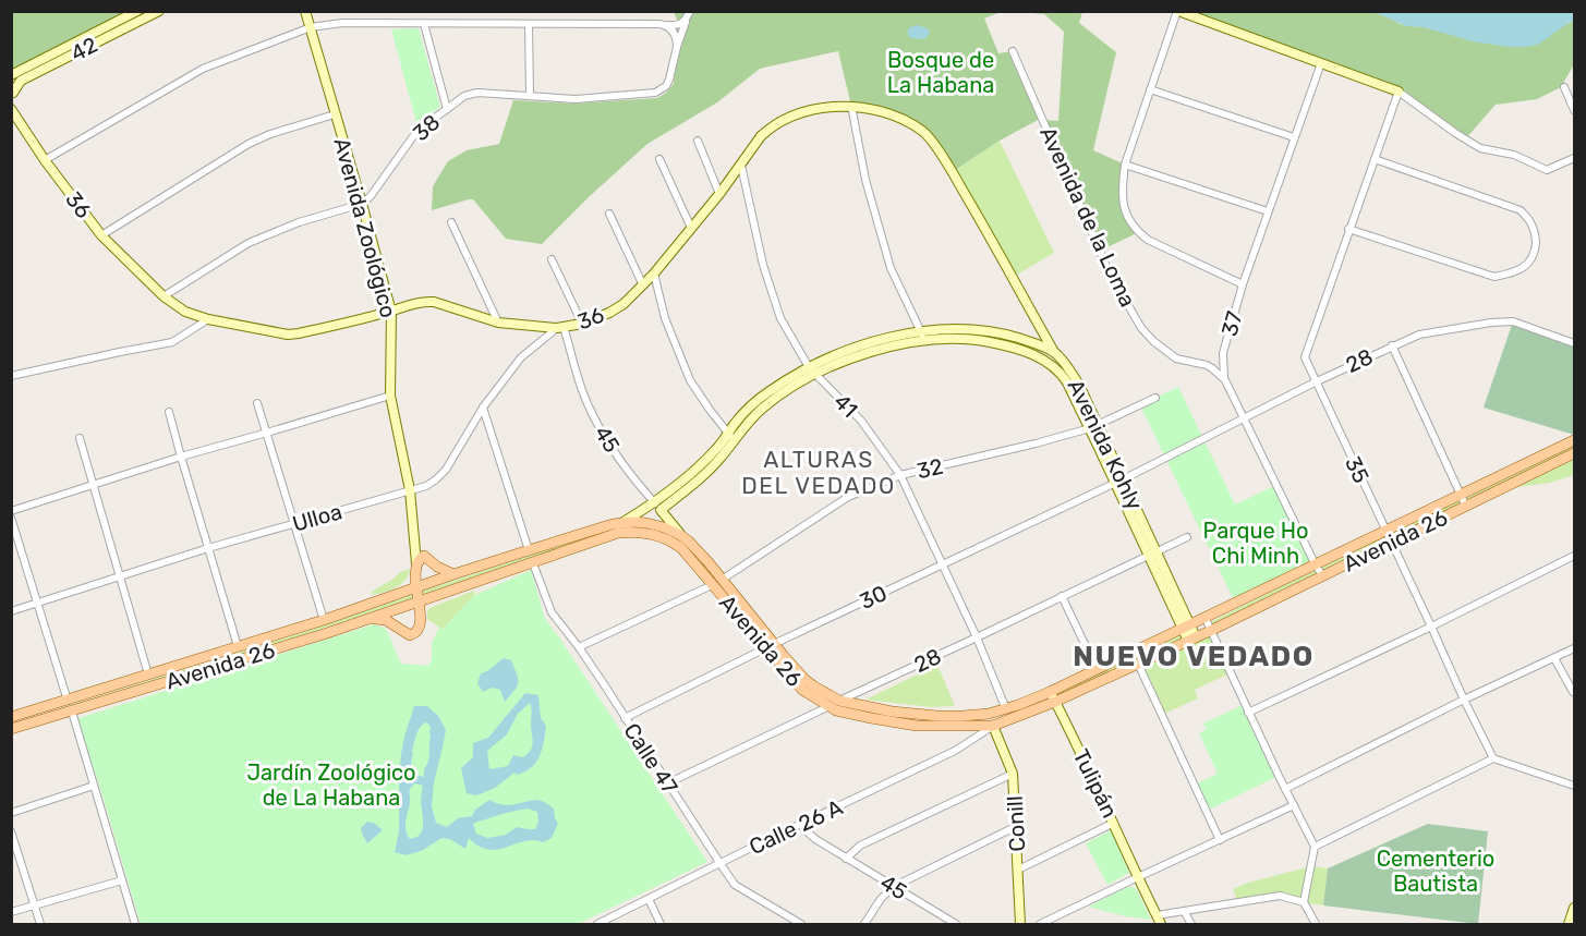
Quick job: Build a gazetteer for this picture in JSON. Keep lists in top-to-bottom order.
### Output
{
  "streets": {
    "main road": ["Avenida 26"],
    "street": [
      "42",
      "38",
      "36",
      "Avenida de la Loma",
      "Avenida Zoológico",
      "37",
      "28",
      "41",
      "45",
      "Avenida Kohly",
      "32",
      "35",
      "Ulloa",
      "30",
      "Calle 47",
      "Tulipán",
      "Conill",
      "Calle 26 A"
    ]
  },
  "crossings": [
    ["38", "Avenida Zoológico"],
    ["36", "Avenida Zoológico"],
    ["36", "41"],
    ["36", "45"],
    ["36", "Avenida Kohly"],
    ["36", "Ulloa"],
    ["Avenida de la Loma", "37"],
    ["Avenida Zoológico", "Ulloa"],
    ["28", "41"],
    ["28", "Avenida Kohly"],
    ["28", "35"],
    ["28", "Avenida 26"],
    ["28", "30"],
    ["28", "Calle 47"],
    ["41", "Avenida Kohly"],
    ["41", "32"],
    ["41", "Avenida 26"],
    ["41", "30"],
    ["45", "Avenida Kohly"],
    ["45", "Ulloa"],
    ["45", "Avenida 26"],
    ["45", "Calle 26 A"],
    ["Avenida Kohly", "32"],
    ["Avenida Kohly", "Avenida 26"],
    ["Avenida Kohly", "30"],
    ["32", "Avenida 26"],
    ["32", "Calle 47"],
    ["35", "Avenida 26"],
    ["Avenida 26", "30"],
    ["Avenida 26", "Calle 47"],
    ["Avenida 26", "Tulipán"],
    ["Avenida 26", "Conill"],
    ["Avenida 26", "Calle 26 A"],
    ["30", "Calle 47"],
    ["Calle 47", "Calle 26 A"],
    ["Conill", "Calle 26 A"]
  ],
  "districts": ["ALTURAS DEL VEDADO", "NUEVO VEDADO"],
  "parks": [
    "Bosque de La Habana",
    "Parque Ho Chi Minh",
    "Jardín Zoológico de La Habana",
    "Cementerio Bautista"
  ]
}
